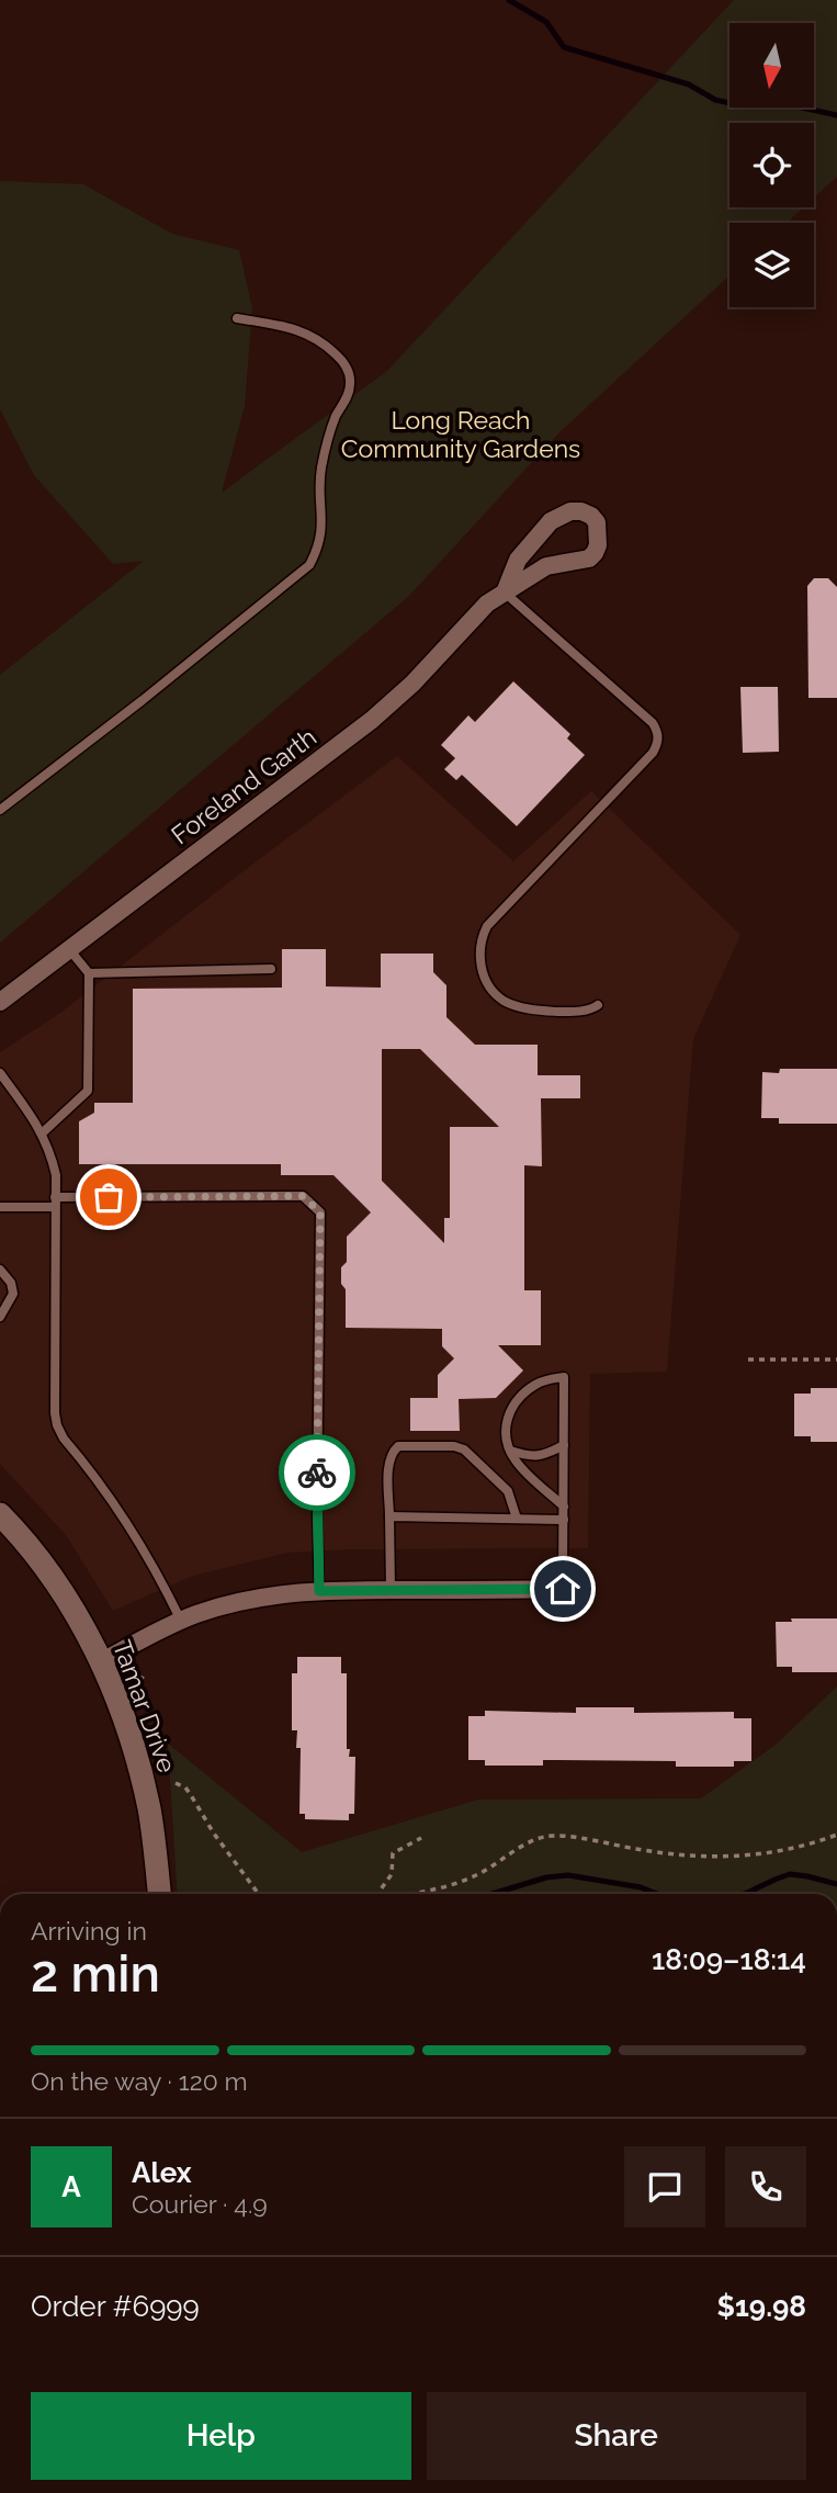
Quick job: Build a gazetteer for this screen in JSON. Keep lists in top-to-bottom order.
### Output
{
  "streets": {
    "street": ["Foreland Garth", "Tamar Drive"]
  },
  "parks": ["Long Reach Community Gardens"],
  "north": "bottom",
  "page": {
    "heading": ["2 min", "Arriving in", "18:09–18:14"],
    "panel": [
      "Alex",
      "Courier · 4.9",
      "Order #6999",
      "$19.98"
    ],
    "bar": "On the way · 120 m",
    "round": "A",
    "buttons": ["Help", "Share"]
  }
}
